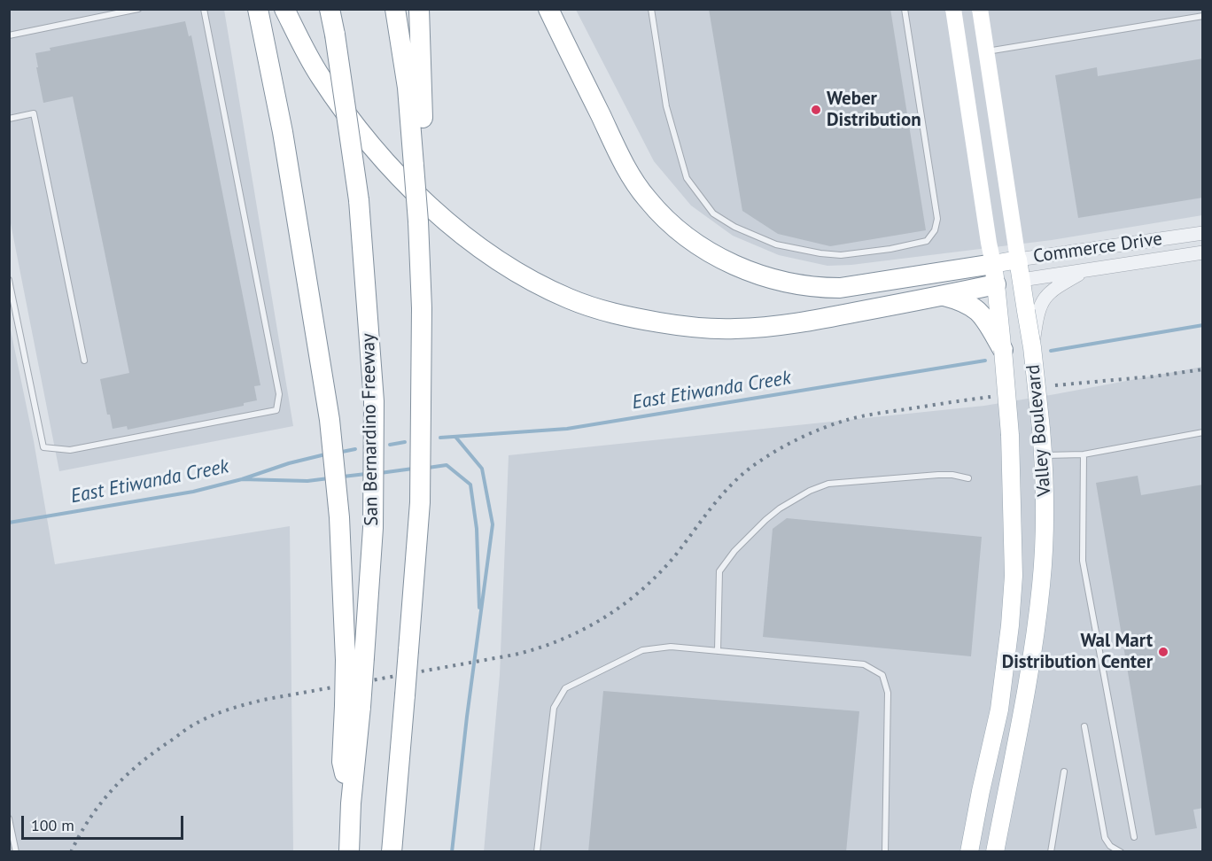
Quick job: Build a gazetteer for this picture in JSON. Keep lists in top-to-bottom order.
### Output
{
  "streets": {
    "highway": ["San Bernardino Freeway"],
    "main road": ["Commerce Drive", "Valley Boulevard"]
  },
  "crossings": [
    ["Commerce Drive", "Valley Boulevard"]
  ],
  "water": ["East Etiwanda Creek"],
  "places": ["Weber Distribution", "Wal Mart Distribution Center"],
  "scale_bar": "100 m"
}
